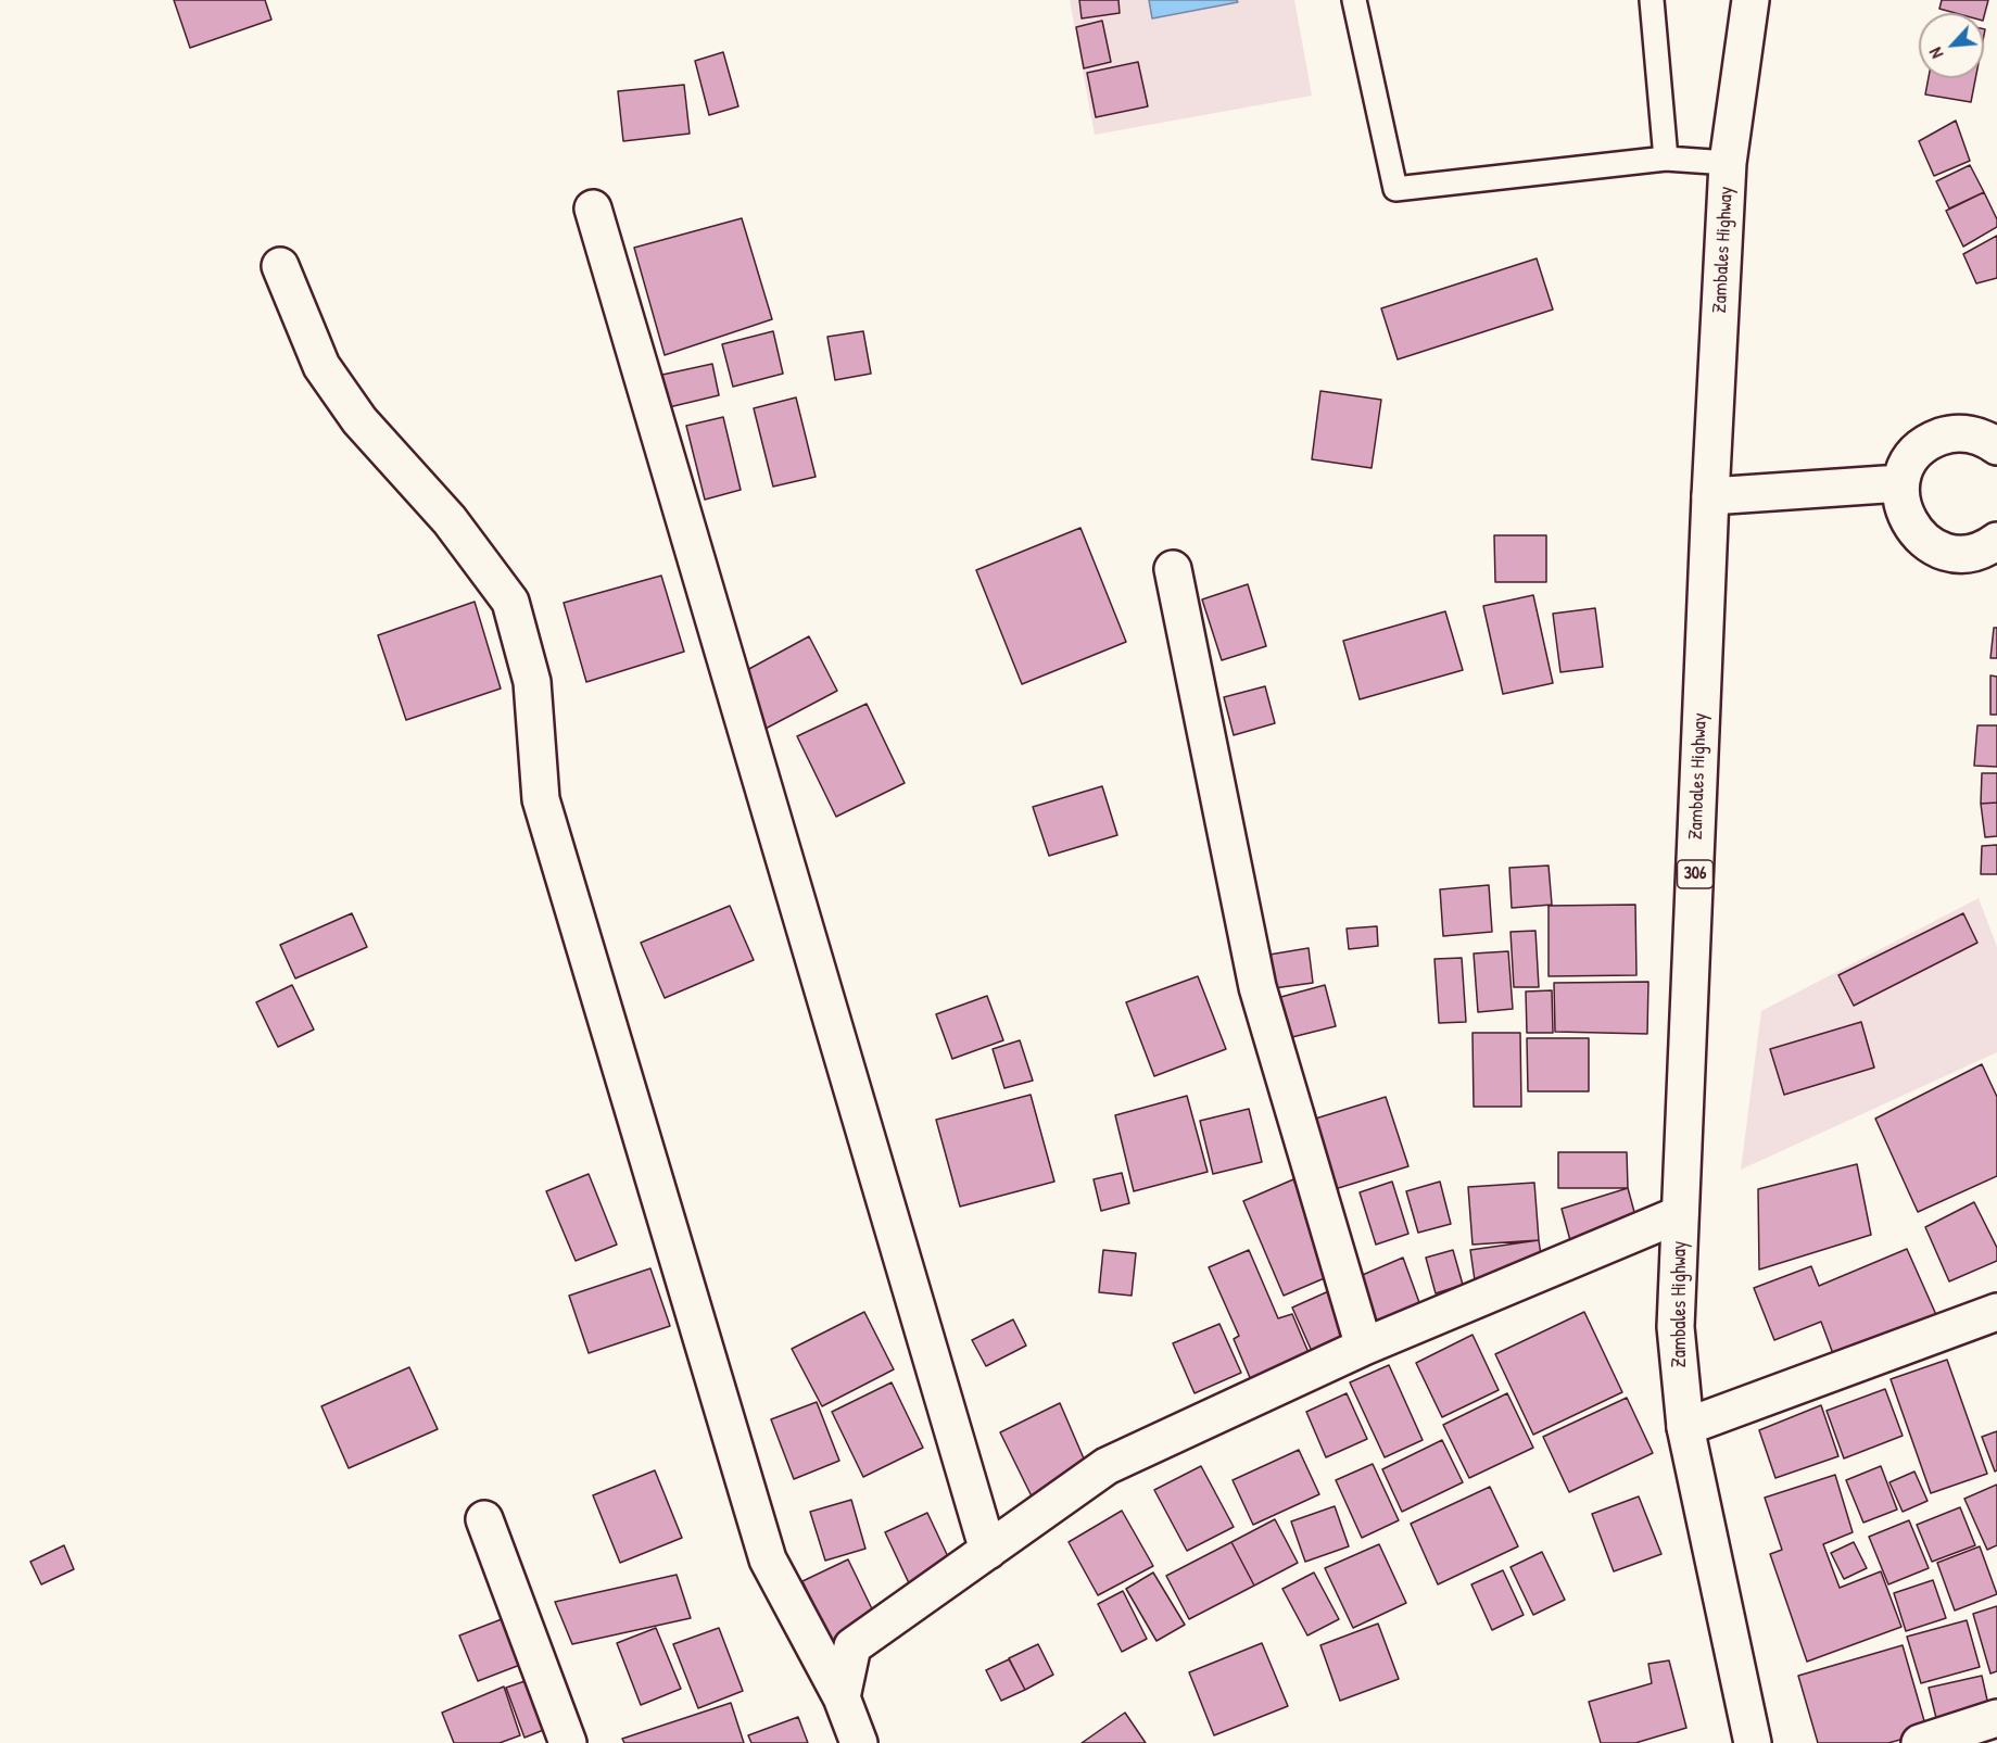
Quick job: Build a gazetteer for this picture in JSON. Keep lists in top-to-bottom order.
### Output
{
  "streets": {
    "street": ["Zambales Highway", "306"]
  },
  "north": "bottom left"
}
